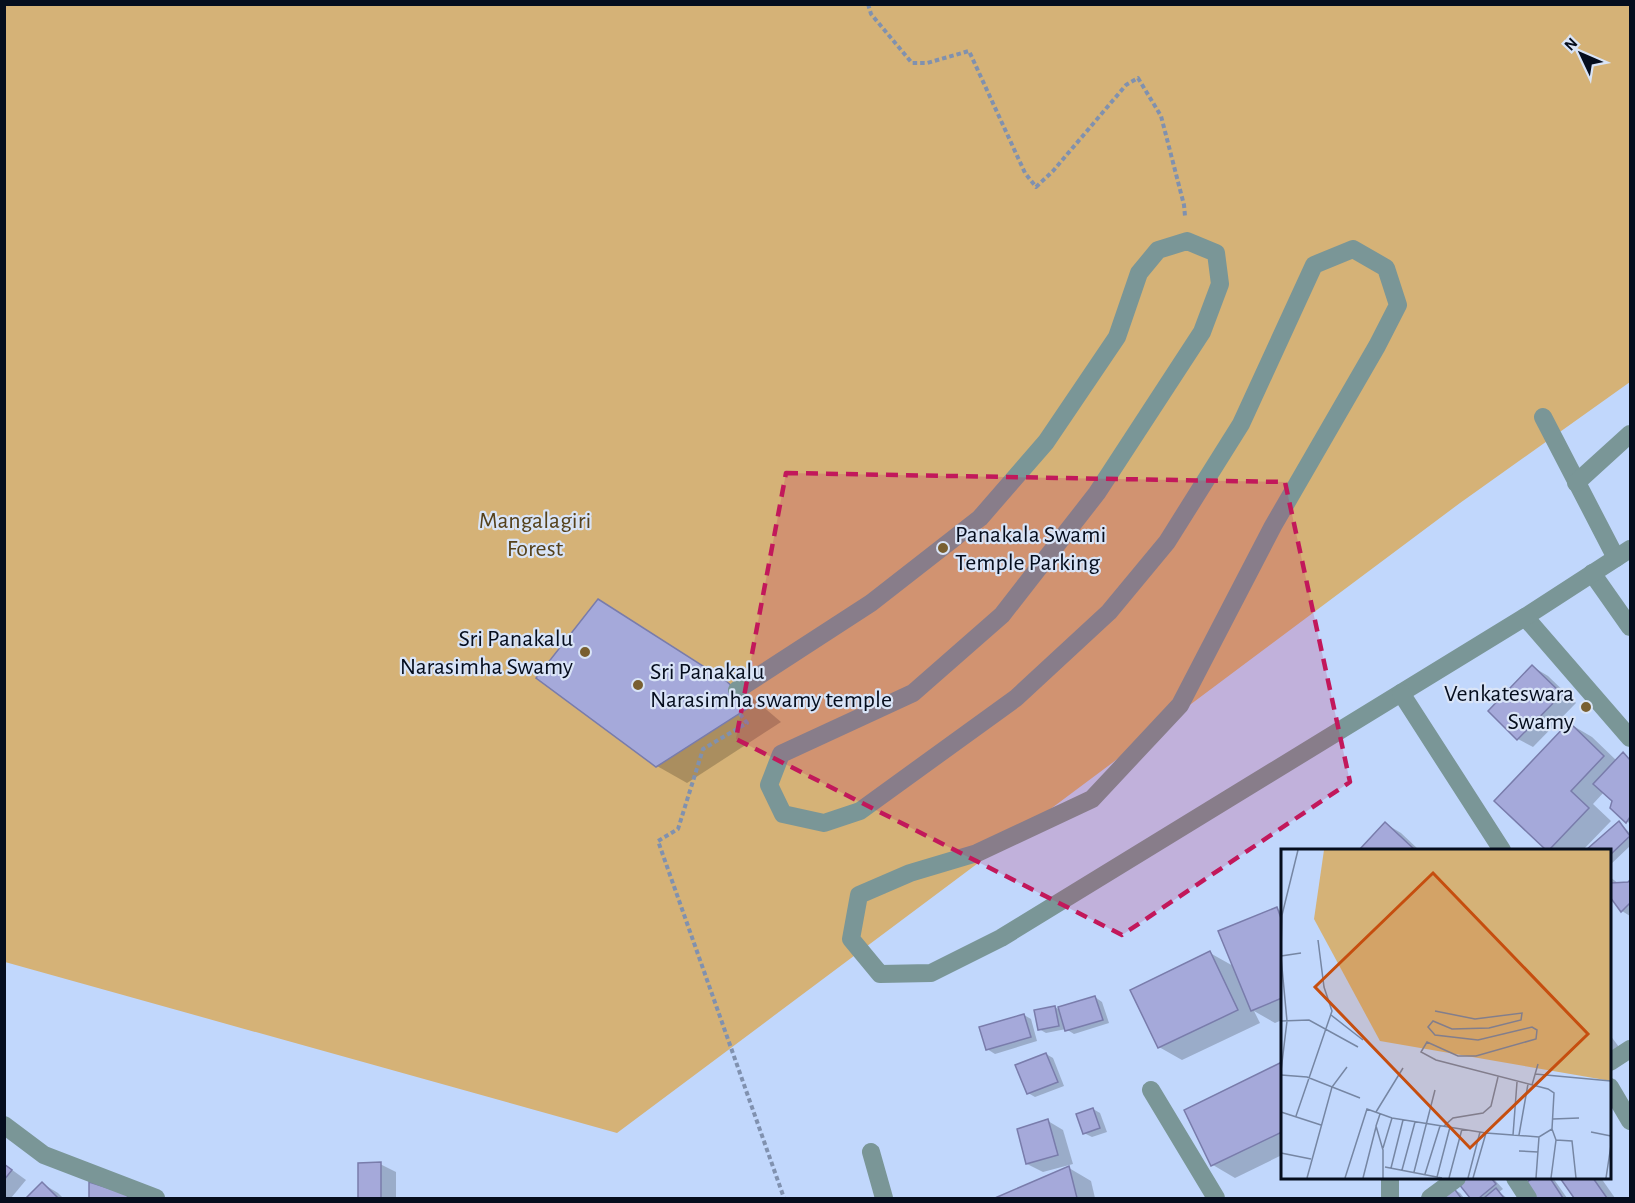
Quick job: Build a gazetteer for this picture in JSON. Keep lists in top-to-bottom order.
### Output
{
  "parks": ["Mangalagiri Forest"],
  "places": [
    "Panakala Swami Temple Parking",
    "Sri Panakalu Narasimha Swamy",
    "Sri Panakalu Narasimha swamy temple",
    "Venkateswara Swamy"
  ],
  "north": "top left"
}
